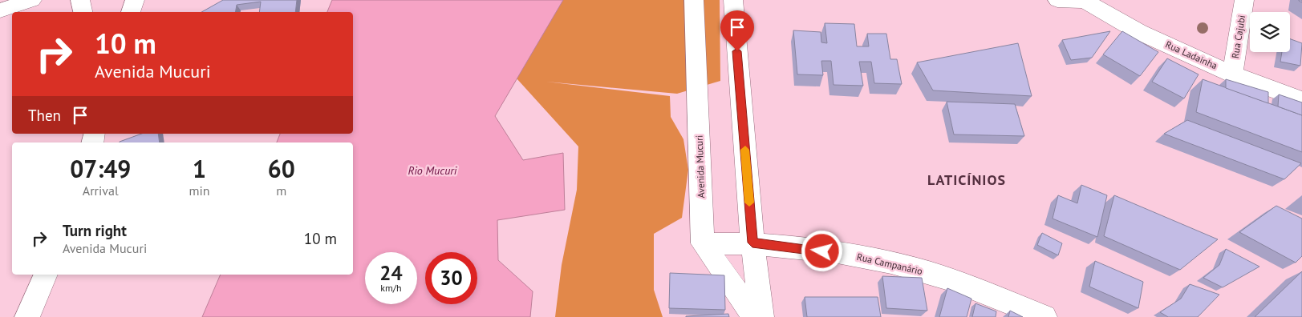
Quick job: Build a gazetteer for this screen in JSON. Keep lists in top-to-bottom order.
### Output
{
  "streets": {
    "street": [
      "Rua Cajubi",
      "Rua Ladainha",
      "Avenida Mucuri",
      "Rua Campanário"
    ]
  },
  "crossings": [
    ["Rua Cajubi", "Rua Ladainha"],
    ["Avenida Mucuri", "Rua Campanário"]
  ],
  "districts": ["LATICÍNIOS"],
  "water": ["Rio Mucuri"],
  "page": {
    "turn": ["10 m", "Avenida Mucuri"],
    "then": "Then",
    "eta": [
      "07:49",
      "Arrival",
      "1",
      "min",
      "60",
      "m"
    ],
    "list": [
      {
        "name": "Turn right",
        "note": "Avenida Mucuri",
        "value": "10 m"
      }
    ],
    "speed": "24 km/h",
    "limit": "30"
  }
}
